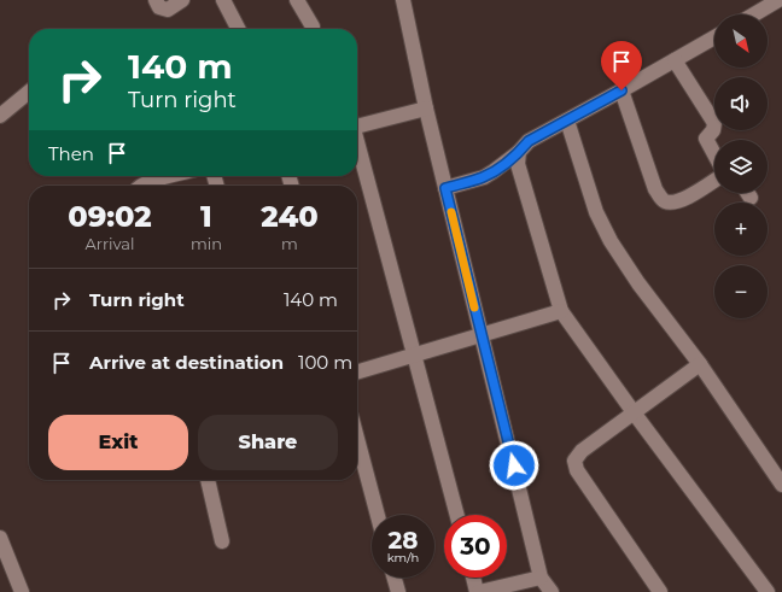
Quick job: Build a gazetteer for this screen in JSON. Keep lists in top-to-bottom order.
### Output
{
  "north": "bottom right",
  "page": {
    "map_buttons": ["+", "−"],
    "turn": ["140 m", "Turn right"],
    "then": "Then",
    "eta": [
      "09:02",
      "Arrival",
      "1",
      "min",
      "240",
      "m"
    ],
    "list": [
      {
        "name": "Turn right",
        "value": "140 m"
      },
      {
        "name": "Arrive at destination",
        "value": "100 m"
      }
    ],
    "buttons": ["Exit", "Share"],
    "speed": "28 km/h",
    "limit": "30"
  }
}
